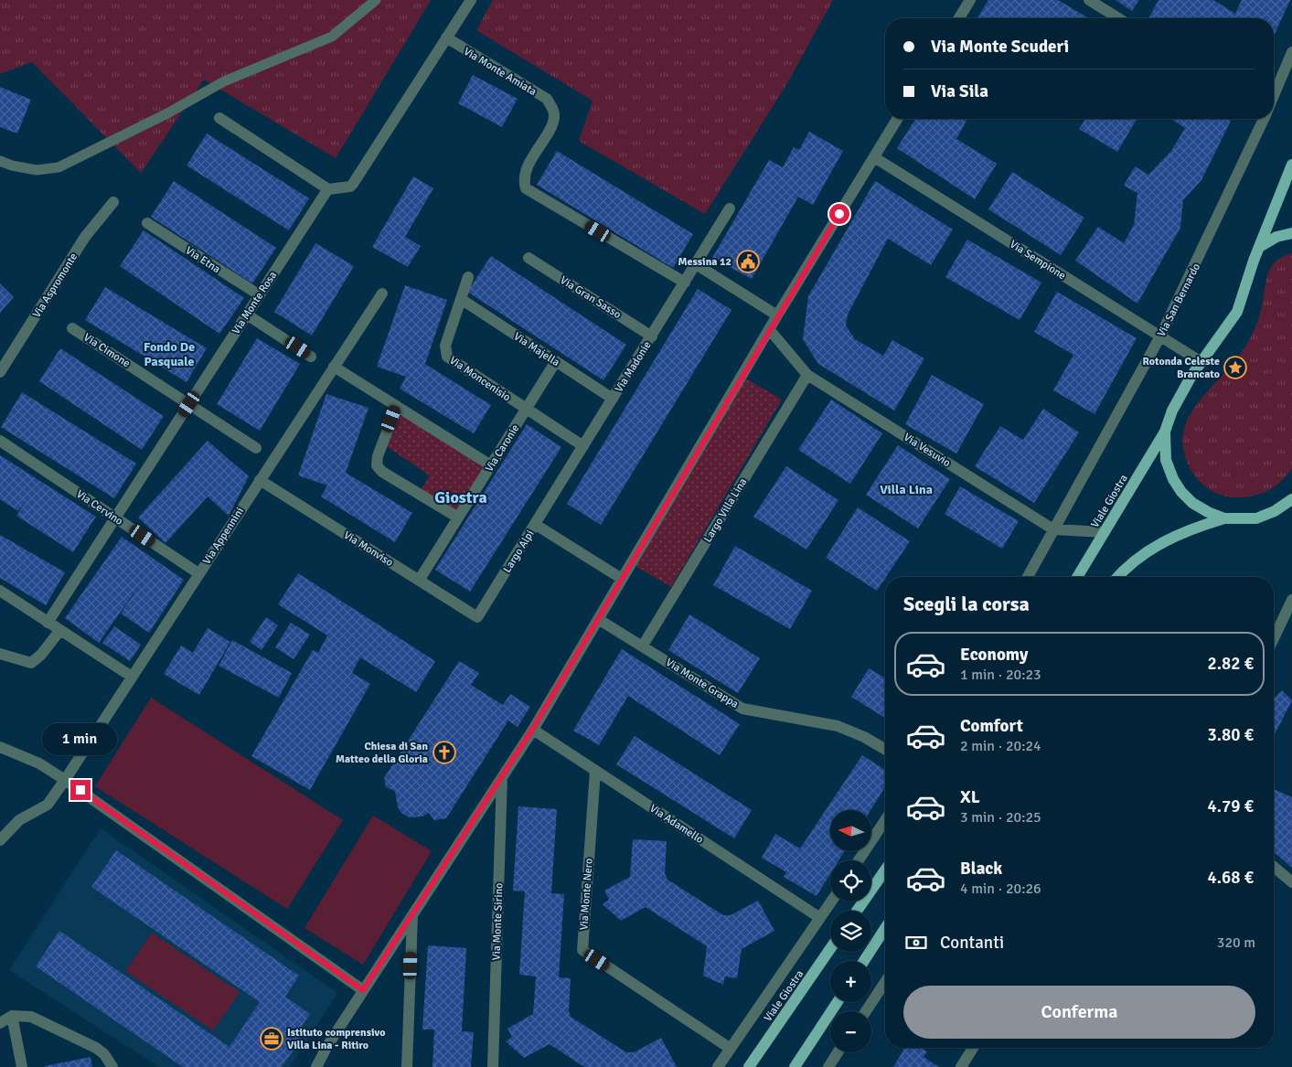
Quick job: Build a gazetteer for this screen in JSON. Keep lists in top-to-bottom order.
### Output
{
  "streets": {
    "main road": ["Viale Giostra"],
    "street": [
      "Via Monte Amiata",
      "Via Etna",
      "Via Sempione",
      "Via Aspromonte",
      "Via Gran Sasso",
      "Via San Bernardo",
      "Via Monte Rosa",
      "Via Majella",
      "Via Cimone",
      "Via Madonie",
      "Via Moncenisio",
      "Via Caronie",
      "Via Vesuvio",
      "Via Cervino",
      "Largo Villa Lina",
      "Via Appennini",
      "Via Monviso",
      "Largo Alpi",
      "Via Monte Grappa",
      "Via Adamello",
      "Via Monte Nero",
      "Via Monte Sirino"
    ]
  },
  "crossings": [
    ["Via Monte Amiata", "Via Madonie"],
    ["Via Etna", "Via Monte Rosa"],
    ["Via Sempione", "Via San Bernardo"],
    ["Via Sempione", "Viale Giostra"],
    ["Via Gran Sasso", "Via Madonie"],
    ["Via San Bernardo", "Via Vesuvio"],
    ["Via Monte Rosa", "Via Cimone"],
    ["Via Monte Rosa", "Via Cervino"],
    ["Via Majella", "Via Madonie"],
    ["Via Majella", "Via Moncenisio"],
    ["Via Majella", "Via Caronie"],
    ["Via Madonie", "Via Moncenisio"],
    ["Via Madonie", "Largo Alpi"],
    ["Via Moncenisio", "Via Caronie"],
    ["Via Caronie", "Via Monviso"],
    ["Via Vesuvio", "Viale Giostra"],
    ["Via Vesuvio", "Largo Villa Lina"],
    ["Via Cervino", "Via Appennini"],
    ["Largo Villa Lina", "Via Monte Grappa"],
    ["Via Appennini", "Via Monviso"],
    ["Via Monviso", "Largo Alpi"],
    ["Via Adamello", "Via Monte Nero"]
  ],
  "districts": ["Fondo De Pasquale", "Villa Lina", "Giostra"],
  "places": {
    "public building": ["Messina 12"],
    "place": ["Rotonda Celeste Brancato"],
    "church": ["Chiesa di San Matteo della Gloria"],
    "office": ["Istituto comprensivo Villa Lina - Ritiro"]
  },
  "north": "left",
  "page": {
    "banner": ["Via Monte Scuderi", "Via Sila"],
    "heading": "Scegli la corsa",
    "list": [
      {
        "name": "Economy",
        "note": "1 min · 20:23",
        "value": "2.82 €"
      },
      {
        "name": "Comfort",
        "note": "2 min · 20:24",
        "value": "3.80 €"
      },
      {
        "name": "XL",
        "note": "3 min · 20:25",
        "value": "4.79 €"
      },
      {
        "name": "Black",
        "note": "4 min · 20:26",
        "value": "4.68 €"
      }
    ],
    "bubble": "1 min",
    "map_buttons": ["+", "−"],
    "pay": ["Contanti", "320 m"],
    "buttons": "Conferma"
  }
}
